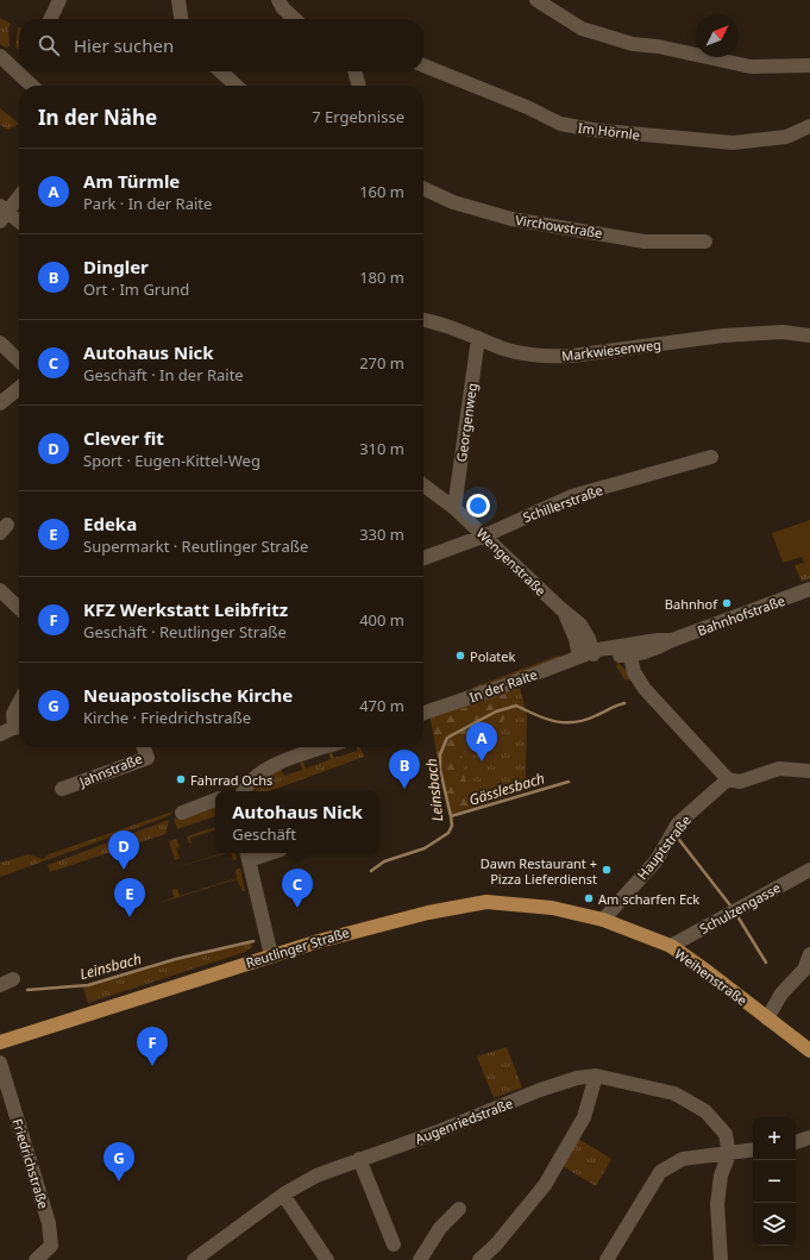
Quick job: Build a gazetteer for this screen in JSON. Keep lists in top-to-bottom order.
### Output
{
  "streets": {
    "main road": ["Reutlinger Straße", "Weihenstraße"],
    "street": [
      "Im Hörnle",
      "Virchowstraße",
      "Markwiesenweg",
      "Georgenweg",
      "Schillerstraße",
      "Wengenstraße",
      "Bahnhofstraße",
      "In der Raite",
      "Jahnstraße",
      "Hauptstraße",
      "Schulzengasse",
      "Augenriedstraße",
      "Friedrichstraße"
    ]
  },
  "crossings": [
    ["Markwiesenweg", "Georgenweg"],
    ["Georgenweg", "Wengenstraße"],
    ["Schillerstraße", "Wengenstraße"],
    ["Wengenstraße", "Bahnhofstraße"],
    ["Wengenstraße", "In der Raite"],
    ["Bahnhofstraße", "In der Raite"],
    ["Hauptstraße", "Reutlinger Straße"],
    ["Hauptstraße", "Weihenstraße"],
    ["Schulzengasse", "Weihenstraße"],
    ["Reutlinger Straße", "Weihenstraße"]
  ],
  "water": ["Gässlesbach", "Leinsbach"],
  "places": [
    "Bahnhof",
    "Polatek",
    "Fahrrad Ochs",
    "Dawn Restaurant + Pizza Lieferdienst",
    "Am scharfen Eck"
  ],
  "north": "top right",
  "page": {
    "search": "Hier suchen",
    "heading": ["In der Nähe", "7 Ergebnisse"],
    "list": [
      {
        "mark": "A",
        "name": "Am Türmle",
        "note": "Park · In der Raite",
        "value": "160 m"
      },
      {
        "mark": "B",
        "name": "Dingler",
        "note": "Ort · Im Grund",
        "value": "180 m"
      },
      {
        "mark": "C",
        "name": "Autohaus Nick",
        "note": "Geschäft · In der Raite",
        "value": "270 m"
      },
      {
        "mark": "D",
        "name": "Clever fit",
        "note": "Sport · Eugen-Kittel-Weg",
        "value": "310 m"
      },
      {
        "mark": "E",
        "name": "Edeka",
        "note": "Supermarkt · Reutlinger Straße",
        "value": "330 m"
      },
      {
        "mark": "F",
        "name": "KFZ Werkstatt Leibfritz",
        "note": "Geschäft · Reutlinger Straße",
        "value": "400 m"
      },
      {
        "mark": "G",
        "name": "Neuapostolische Kirche",
        "note": "Kirche · Friedrichstraße",
        "value": "470 m"
      }
    ],
    "pins": [
      "A",
      "B",
      "D",
      "C",
      "E",
      "F",
      "G"
    ],
    "popup": ["Autohaus Nick", "Geschäft"],
    "map_buttons": ["+", "−"]
  }
}
